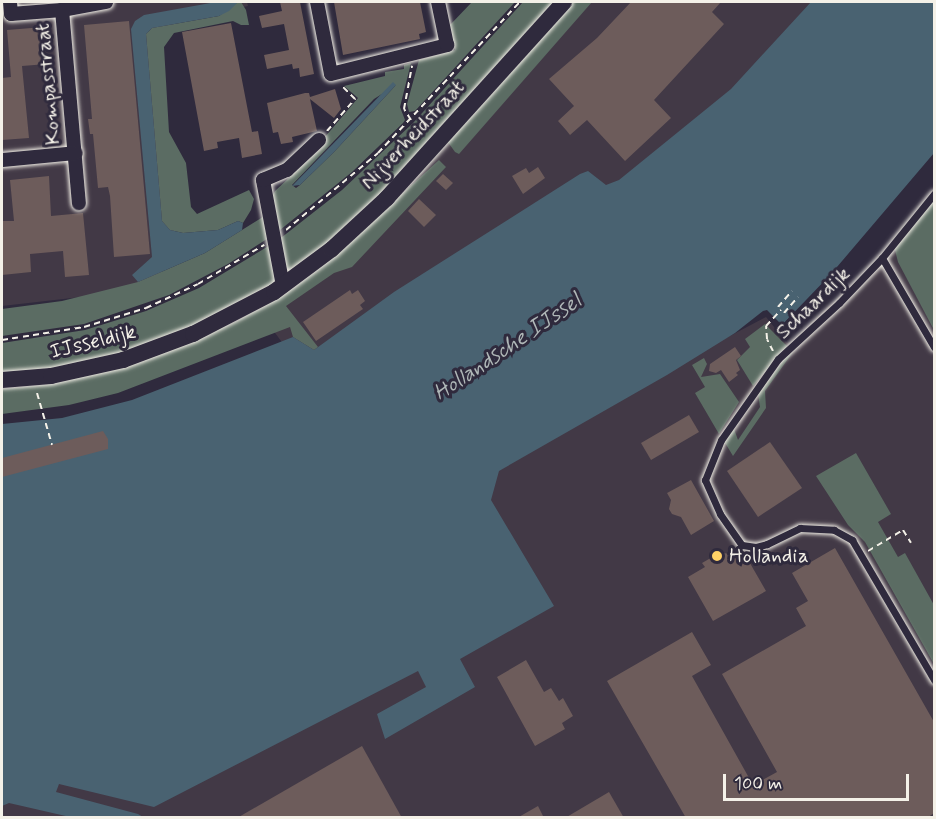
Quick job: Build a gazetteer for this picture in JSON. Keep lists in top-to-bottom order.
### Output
{
  "streets": {
    "street": ["Kompasstraat", "Nijverheidstraat", "IJsseldijk"],
    "lane": ["Schaardijk"]
  },
  "crossings": [
    ["Nijverheidstraat", "IJsseldijk"]
  ],
  "water": ["Hollandsche IJssel"],
  "places": ["Hollandia"],
  "scale_bar": "100 m"
}
